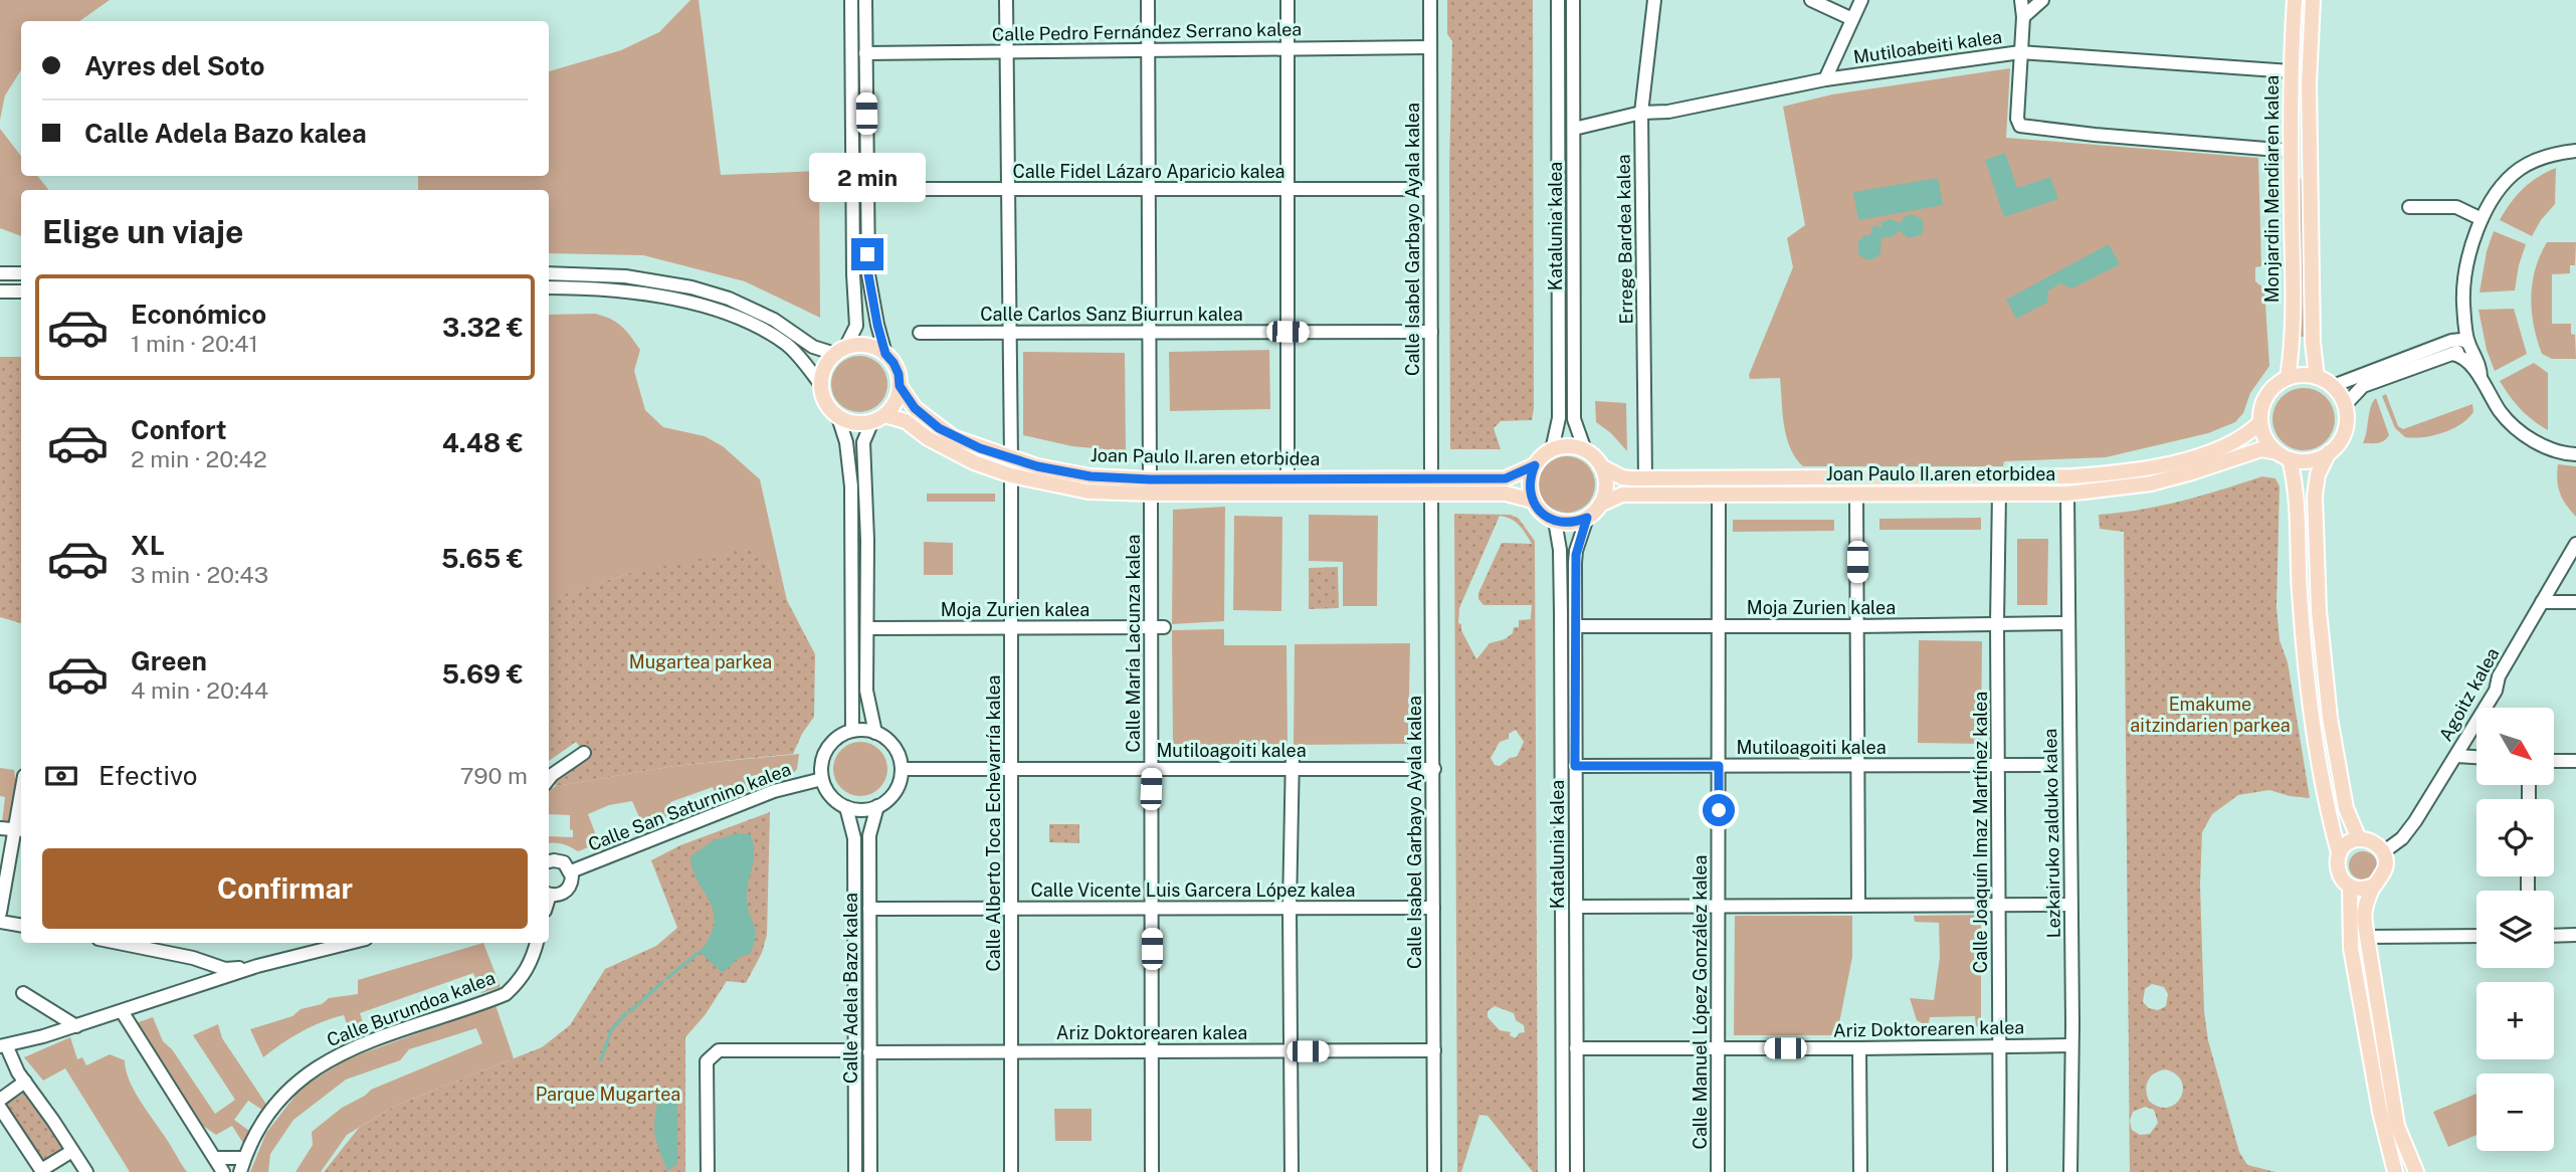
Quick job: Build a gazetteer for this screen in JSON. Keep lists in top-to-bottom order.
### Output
{
  "streets": {
    "main road": ["Monjardin Mendiaren kalea", "Joan Paulo II.aren etorbidea"],
    "street": [
      "Calle Pedro Fernández Serrano kalea",
      "Mutiloabeiti kalea",
      "Calle Fidel Lázaro Aparicio kalea",
      "Katalunia kalea",
      "Calle Isabel Garbayo Ayala kalea",
      "Errege Bardea kalea",
      "Calle Carlos Sanz Biurrun kalea",
      "Moja Zurien kalea",
      "Calle María Lacunza kalea",
      "Agoitz kalea",
      "Mutiloagoiti kalea",
      "Calle San Saturnino kalea",
      "Calle Alberto Toca Echevarría kalea",
      "Calle Joaquín Imaz Martínez kalea",
      "Lezkairuko zalduko kalea",
      "Calle Vicente Luis Garcera López kalea",
      "Calle Adela Bazo kalea",
      "Calle Manuel López González kalea",
      "Calle Burundoa kalea",
      "Ariz Doktorearen kalea"
    ]
  },
  "crossings": [
    ["Calle Pedro Fernández Serrano kalea", "Calle Isabel Garbayo Ayala kalea"],
    ["Calle Pedro Fernández Serrano kalea", "Calle María Lacunza kalea"],
    ["Mutiloabeiti kalea", "Monjardin Mendiaren kalea"],
    ["Mutiloabeiti kalea", "Katalunia kalea"],
    ["Mutiloabeiti kalea", "Errege Bardea kalea"],
    ["Calle Fidel Lázaro Aparicio kalea", "Calle Isabel Garbayo Ayala kalea"],
    ["Calle Fidel Lázaro Aparicio kalea", "Calle María Lacunza kalea"],
    ["Monjardin Mendiaren kalea", "Joan Paulo II.aren etorbidea"],
    ["Katalunia kalea", "Joan Paulo II.aren etorbidea"],
    ["Katalunia kalea", "Moja Zurien kalea"],
    ["Katalunia kalea", "Mutiloagoiti kalea"],
    ["Katalunia kalea", "Ariz Doktorearen kalea"],
    ["Calle Isabel Garbayo Ayala kalea", "Calle Carlos Sanz Biurrun kalea"],
    ["Calle Isabel Garbayo Ayala kalea", "Joan Paulo II.aren etorbidea"],
    ["Calle Isabel Garbayo Ayala kalea", "Mutiloagoiti kalea"],
    ["Calle Isabel Garbayo Ayala kalea", "Calle Vicente Luis Garcera López kalea"],
    ["Calle Isabel Garbayo Ayala kalea", "Ariz Doktorearen kalea"],
    ["Errege Bardea kalea", "Joan Paulo II.aren etorbidea"],
    ["Calle Carlos Sanz Biurrun kalea", "Calle María Lacunza kalea"],
    ["Joan Paulo II.aren etorbidea", "Calle María Lacunza kalea"],
    ["Joan Paulo II.aren etorbidea", "Calle Alberto Toca Echevarría kalea"],
    ["Joan Paulo II.aren etorbidea", "Calle Joaquín Imaz Martínez kalea"],
    ["Joan Paulo II.aren etorbidea", "Lezkairuko zalduko kalea"],
    ["Joan Paulo II.aren etorbidea", "Calle Manuel López González kalea"],
    ["Moja Zurien kalea", "Calle María Lacunza kalea"],
    ["Moja Zurien kalea", "Calle Alberto Toca Echevarría kalea"],
    ["Moja Zurien kalea", "Calle Joaquín Imaz Martínez kalea"],
    ["Moja Zurien kalea", "Lezkairuko zalduko kalea"],
    ["Moja Zurien kalea", "Calle Manuel López González kalea"],
    ["Calle María Lacunza kalea", "Mutiloagoiti kalea"],
    ["Calle María Lacunza kalea", "Calle Vicente Luis Garcera López kalea"],
    ["Calle María Lacunza kalea", "Ariz Doktorearen kalea"],
    ["Mutiloagoiti kalea", "Calle San Saturnino kalea"],
    ["Mutiloagoiti kalea", "Calle Alberto Toca Echevarría kalea"],
    ["Mutiloagoiti kalea", "Calle Joaquín Imaz Martínez kalea"],
    ["Mutiloagoiti kalea", "Calle Adela Bazo kalea"],
    ["Mutiloagoiti kalea", "Calle Manuel López González kalea"],
    ["Calle San Saturnino kalea", "Calle Adela Bazo kalea"],
    ["Calle Alberto Toca Echevarría kalea", "Calle Vicente Luis Garcera López kalea"],
    ["Calle Alberto Toca Echevarría kalea", "Ariz Doktorearen kalea"],
    ["Calle Joaquín Imaz Martínez kalea", "Ariz Doktorearen kalea"],
    ["Lezkairuko zalduko kalea", "Ariz Doktorearen kalea"],
    ["Calle Vicente Luis Garcera López kalea", "Calle Adela Bazo kalea"],
    ["Calle Adela Bazo kalea", "Ariz Doktorearen kalea"],
    ["Calle Manuel López González kalea", "Ariz Doktorearen kalea"]
  ],
  "parks": ["Mugartea parkea", "Emakume aitzindarien parkea", "Parque Mugartea"],
  "north": "bottom right",
  "page": {
    "banner": ["Ayres del Soto", "Calle Adela Bazo kalea"],
    "bubble": "2 min",
    "heading": "Elige un viaje",
    "list": [
      {
        "name": "Económico",
        "note": "1 min · 20:41",
        "value": "3.32 €"
      },
      {
        "name": "Confort",
        "note": "2 min · 20:42",
        "value": "4.48 €"
      },
      {
        "name": "XL",
        "note": "3 min · 20:43",
        "value": "5.65 €"
      },
      {
        "name": "Green",
        "note": "4 min · 20:44",
        "value": "5.69 €"
      }
    ],
    "map_buttons": ["+", "−"],
    "pay": ["Efectivo", "790 m"],
    "buttons": "Confirmar"
  }
}
